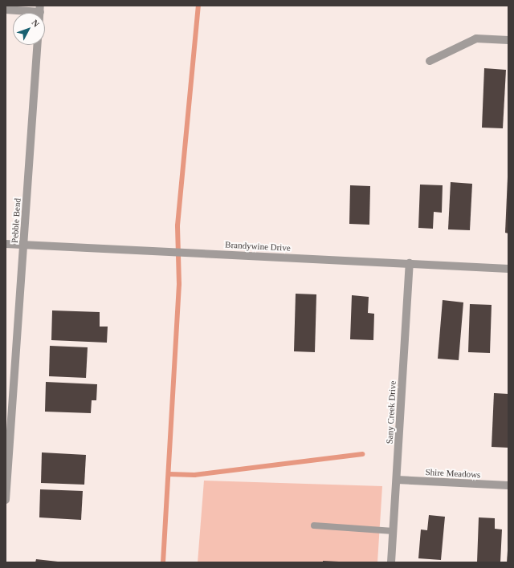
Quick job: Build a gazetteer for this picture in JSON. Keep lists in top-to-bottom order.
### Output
{
  "streets": {
    "street": [
      "Pebble Bend",
      "Brandywine Drive",
      "Sany Creek Drive",
      "Shire Meadows"
    ]
  },
  "crossings": [
    ["Pebble Bend", "Brandywine Drive"],
    ["Brandywine Drive", "Sany Creek Drive"],
    ["Sany Creek Drive", "Shire Meadows"]
  ],
  "north": "top right"
}
